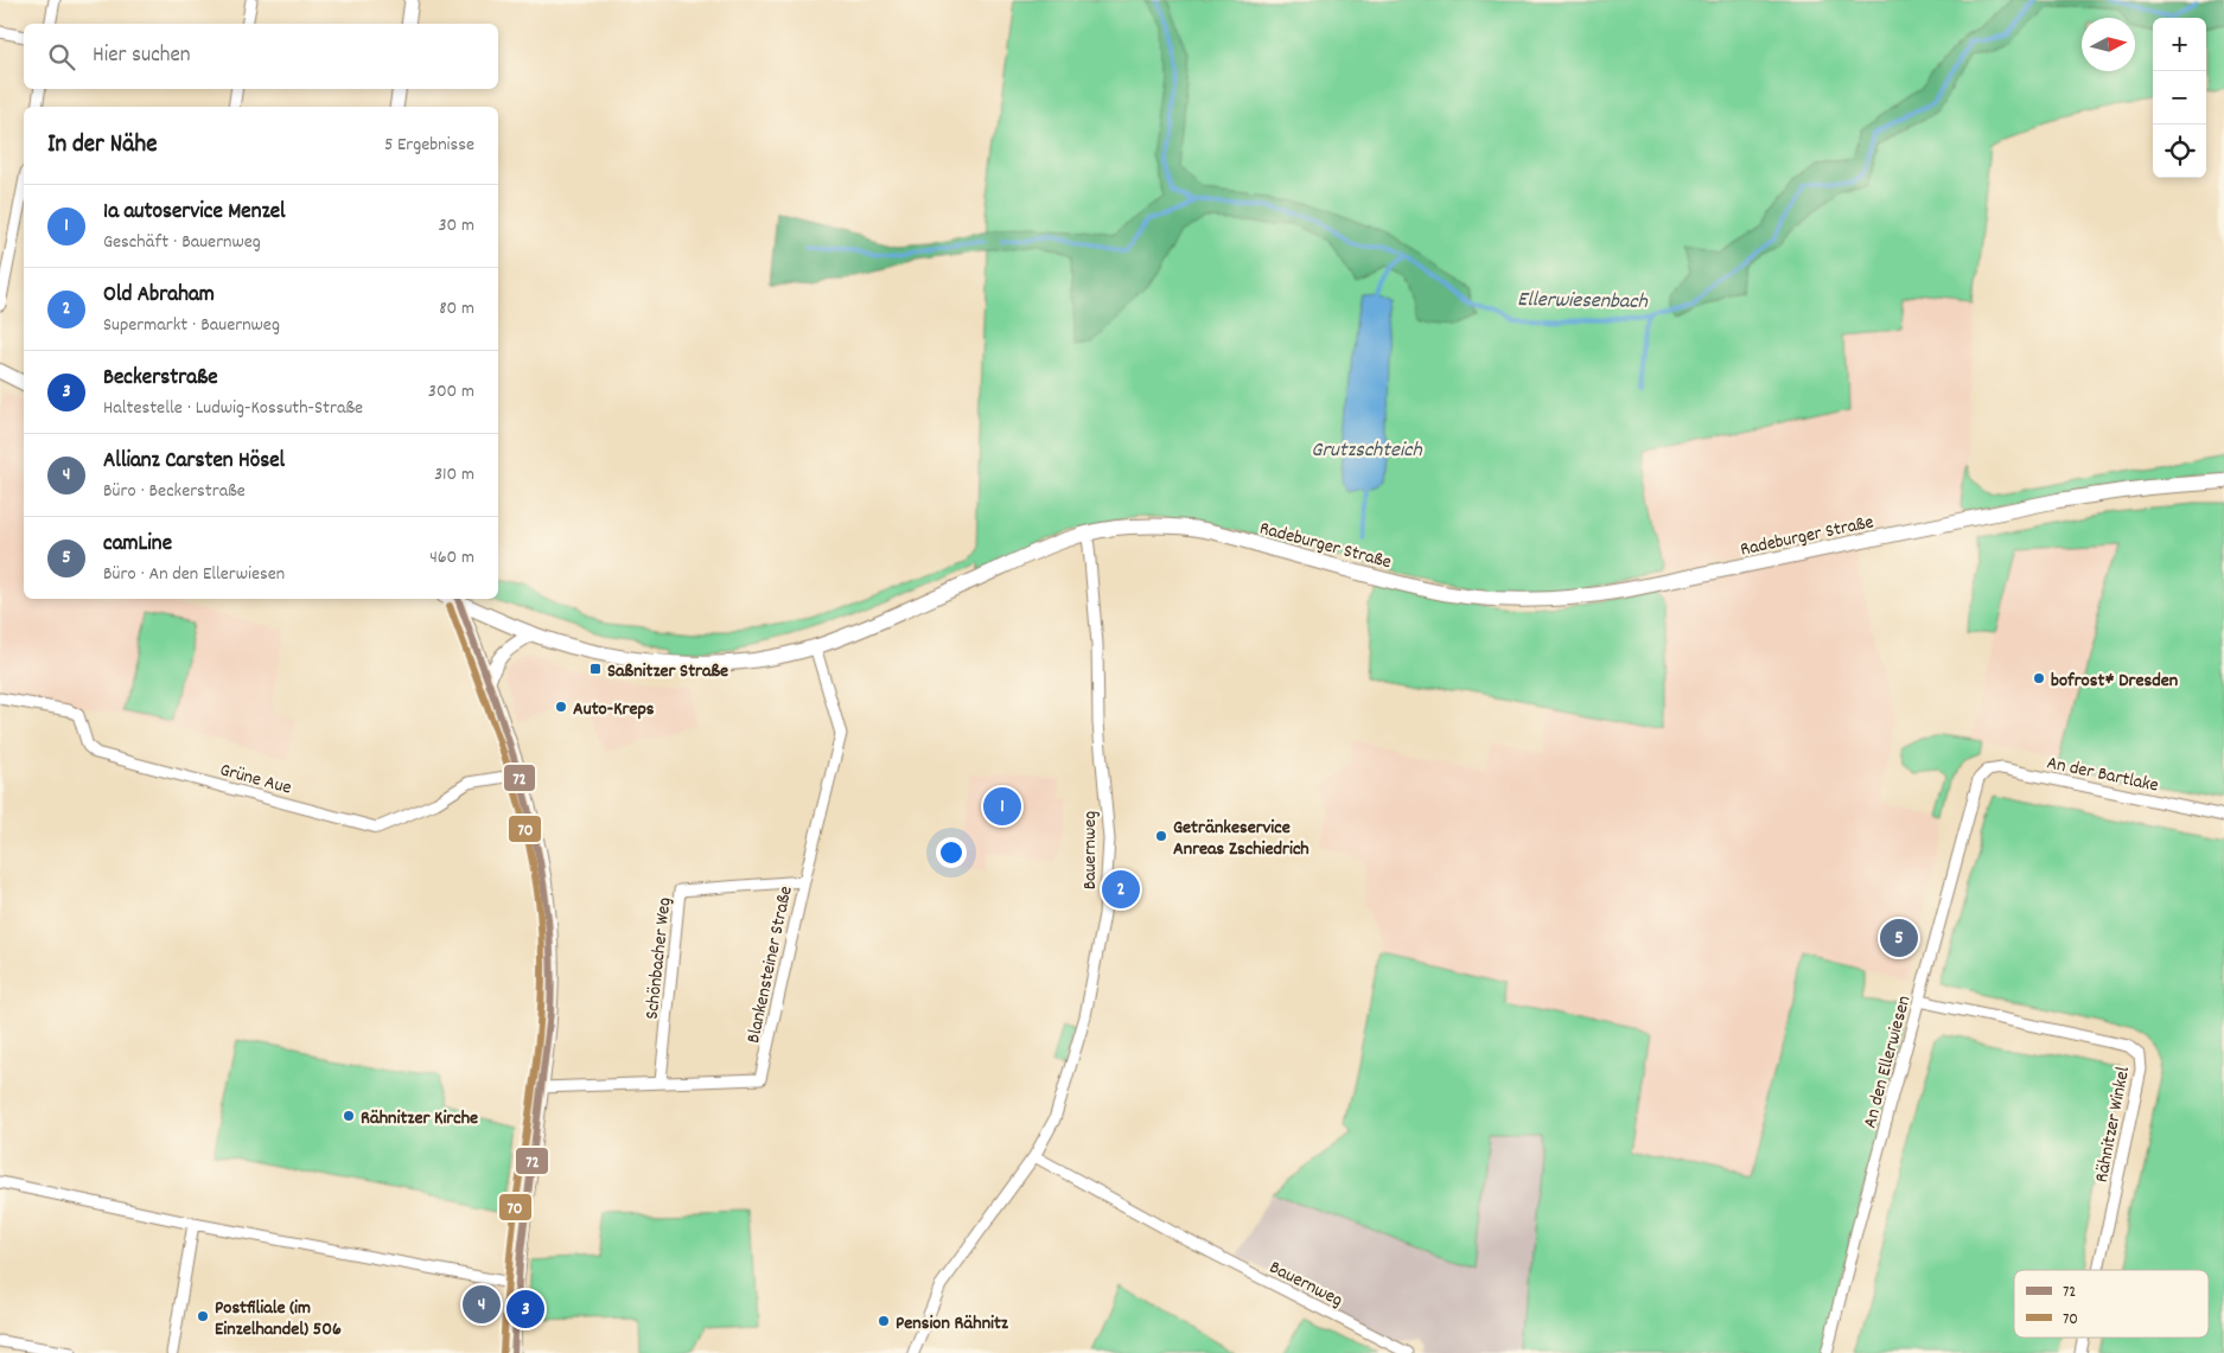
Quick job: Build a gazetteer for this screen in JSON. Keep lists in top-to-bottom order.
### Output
{
  "streets": {
    "main road": ["Radeburger Straße"],
    "street": [
      "An der Bartlake",
      "Grüne Aue",
      "Bauernweg",
      "Schönbacher Weg",
      "Blankensteiner Straße",
      "An den Ellerwiesen",
      "Rähnitzer Winkel"
    ]
  },
  "crossings": [
    ["Radeburger Straße", "Bauernweg"],
    ["Radeburger Straße", "Blankensteiner Straße"],
    ["An der Bartlake", "An den Ellerwiesen"],
    ["Schönbacher Weg", "Blankensteiner Straße"],
    ["An den Ellerwiesen", "Rähnitzer Winkel"]
  ],
  "water": ["Ellerwiesenbach", "Grutzschteich"],
  "places": {
    "transit": ["Saßnitzer Straße"],
    "other": [
      "bofrost* Dresden",
      "Auto-Kreps",
      "Getränkeservice Anreas Zschiedrich",
      "Rähnitzer Kirche",
      "Postfiliale (im Einzelhandel) 506",
      "Pension Rähnitz"
    ]
  },
  "lines": ["transit line 72", "transit line 70"],
  "legend": ["72", "70"],
  "north": "right",
  "page": {
    "map_buttons": ["+", "−"],
    "search": "Hier suchen",
    "heading": ["In der Nähe", "5 Ergebnisse"],
    "list": [
      {
        "mark": "1",
        "name": "1a autoservice Menzel",
        "note": "Geschäft · Bauernweg",
        "value": "30 m"
      },
      {
        "mark": "2",
        "name": "Old Abraham",
        "note": "Supermarkt · Bauernweg",
        "value": "80 m"
      },
      {
        "mark": "3",
        "name": "Beckerstraße",
        "note": "Haltestelle · Ludwig-Kossuth-Straße",
        "value": "300 m"
      },
      {
        "mark": "4",
        "name": "Allianz Carsten Hösel",
        "note": "Büro · Beckerstraße",
        "value": "310 m"
      },
      {
        "mark": "5",
        "name": "camLine",
        "note": "Büro · An den Ellerwiesen",
        "value": "460 m"
      }
    ],
    "pins": [
      "1",
      "2",
      "5",
      "4",
      "3"
    ]
  }
}
